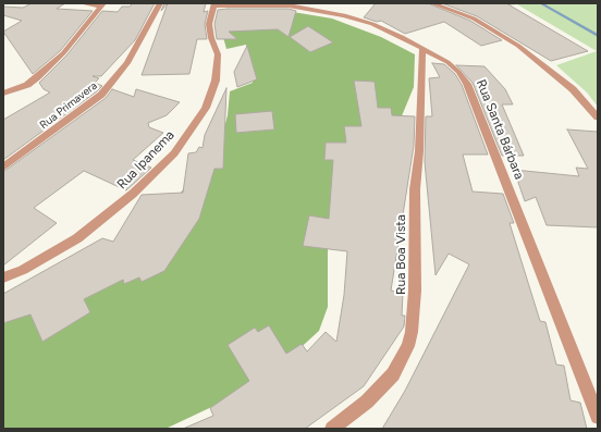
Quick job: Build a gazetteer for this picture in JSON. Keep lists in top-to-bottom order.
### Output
{
  "streets": {
    "street": [
      "Rua Primavera",
      "Rua Santa Bárbara",
      "Rua Ipanema",
      "Rua Boa Vista"
    ]
  },
  "crossings": [
    ["Rua Santa Bárbara", "Rua Ipanema"],
    ["Rua Santa Bárbara", "Rua Boa Vista"]
  ]
}
